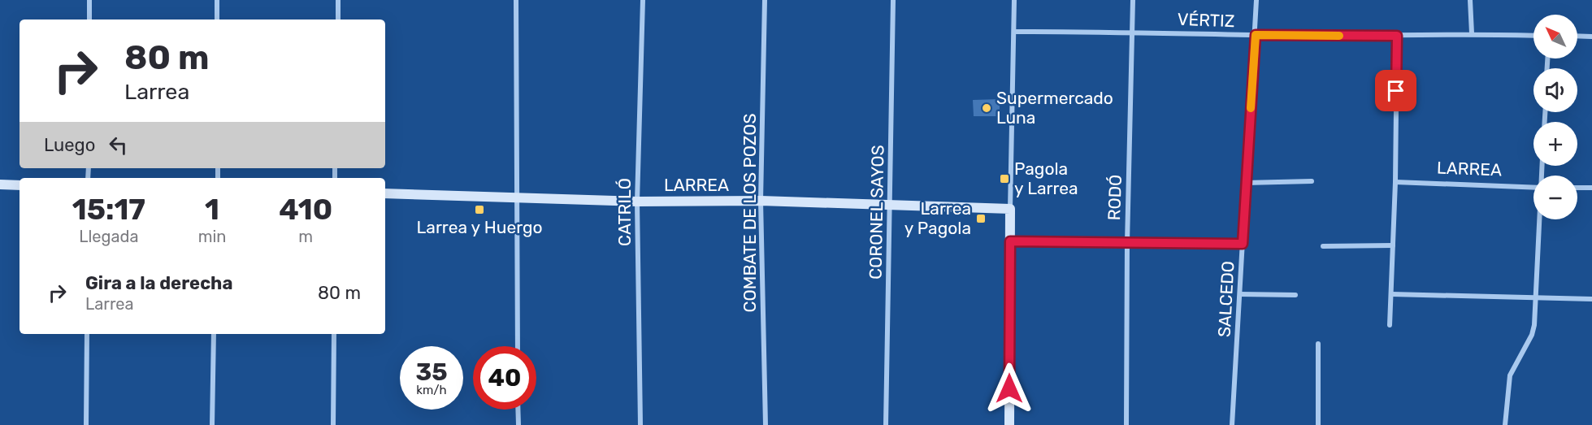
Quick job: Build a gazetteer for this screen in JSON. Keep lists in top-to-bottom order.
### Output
{
  "streets": {
    "street": [
      "VÉRTIZ",
      "LARREA",
      "RODÓ",
      "CATRILÓ",
      "CORONEL SAYOS",
      "COMBATE DE LOS POZOS",
      "SALCEDO"
    ]
  },
  "crossings": [
    ["VÉRTIZ", "RODÓ"],
    ["VÉRTIZ", "SALCEDO"],
    ["LARREA", "CATRILÓ"],
    ["LARREA", "CORONEL SAYOS"],
    ["LARREA", "COMBATE DE LOS POZOS"]
  ],
  "places": {
    "other": ["Supermercado Luna"],
    "transit": ["Pagola y Larrea", "Larrea y Huergo", "Larrea y Pagola"]
  },
  "north": "top left",
  "page": {
    "map_buttons": ["+", "−"],
    "turn": ["80 m", "Larrea"],
    "then": "Luego",
    "eta": [
      "15:17",
      "Llegada",
      "1",
      "min",
      "410",
      "m"
    ],
    "list": [
      {
        "name": "Gira a la derecha",
        "note": "Larrea",
        "value": "80 m"
      }
    ],
    "speed": "35 km/h",
    "limit": "40"
  }
}
